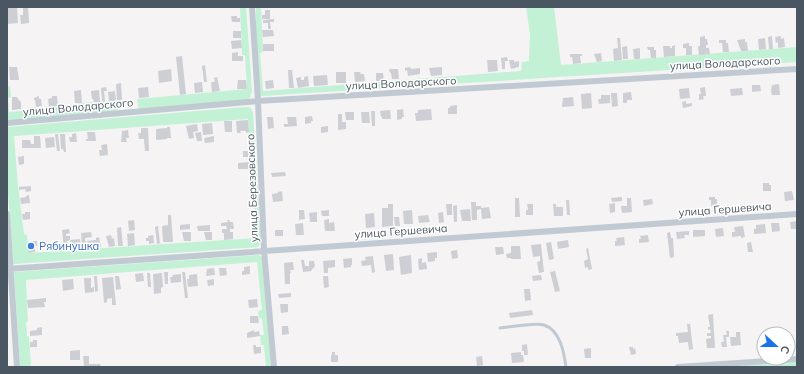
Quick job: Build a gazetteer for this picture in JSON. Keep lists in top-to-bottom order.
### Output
{
  "streets": {
    "street": ["улица Володарского", "улица Березовского", "улица Гершевича"]
  },
  "crossings": [
    ["улица Володарского", "улица Березовского"],
    ["улица Березовского", "улица Гершевича"]
  ],
  "places": ["Рябинушка"],
  "north": "right"
}
